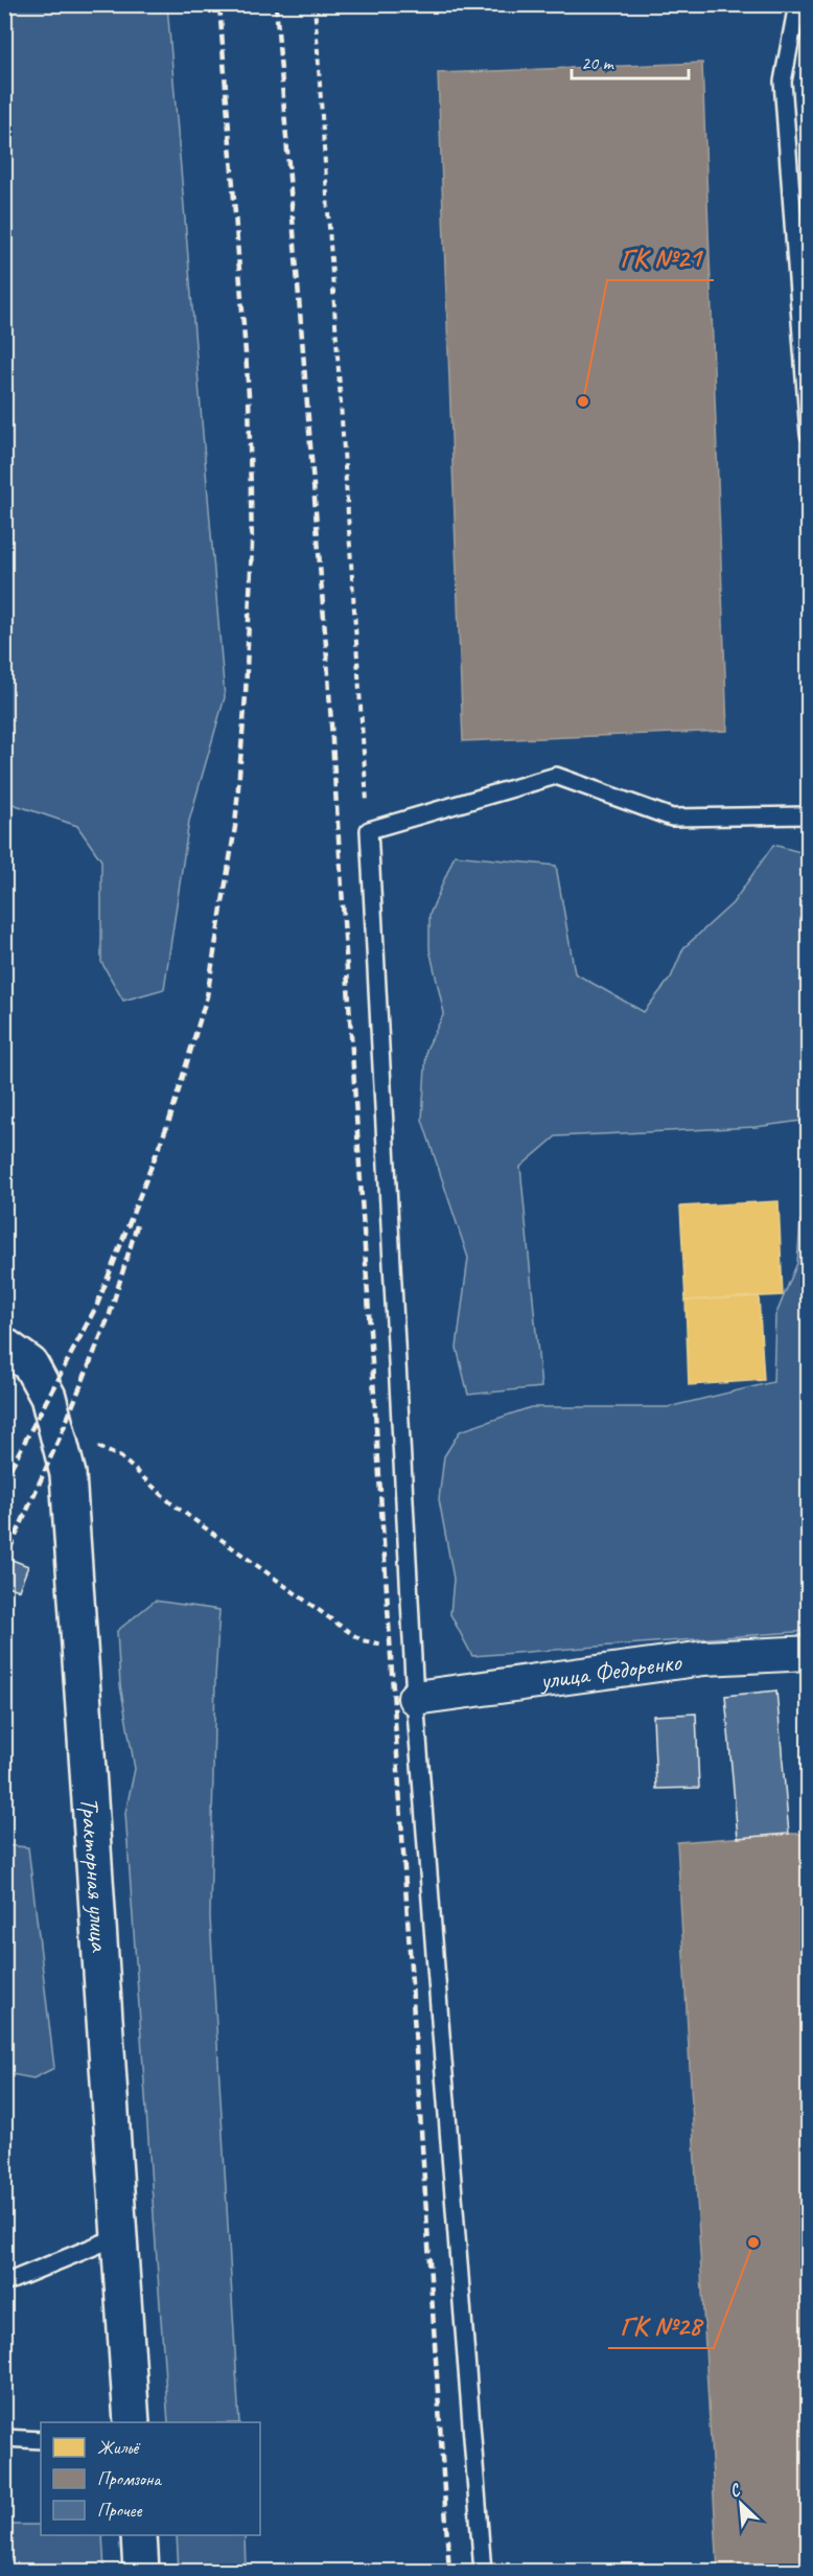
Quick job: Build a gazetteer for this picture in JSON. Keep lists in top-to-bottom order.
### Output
{
  "streets": {
    "main road": ["Тракторная улица"],
    "street": ["улица Федоренко"]
  },
  "places": ["ГК №21", "ГК №28"],
  "legend": ["Жильё", "Промзона", "Прочее"],
  "scale_bar": "20 m",
  "north": "top left"
}
